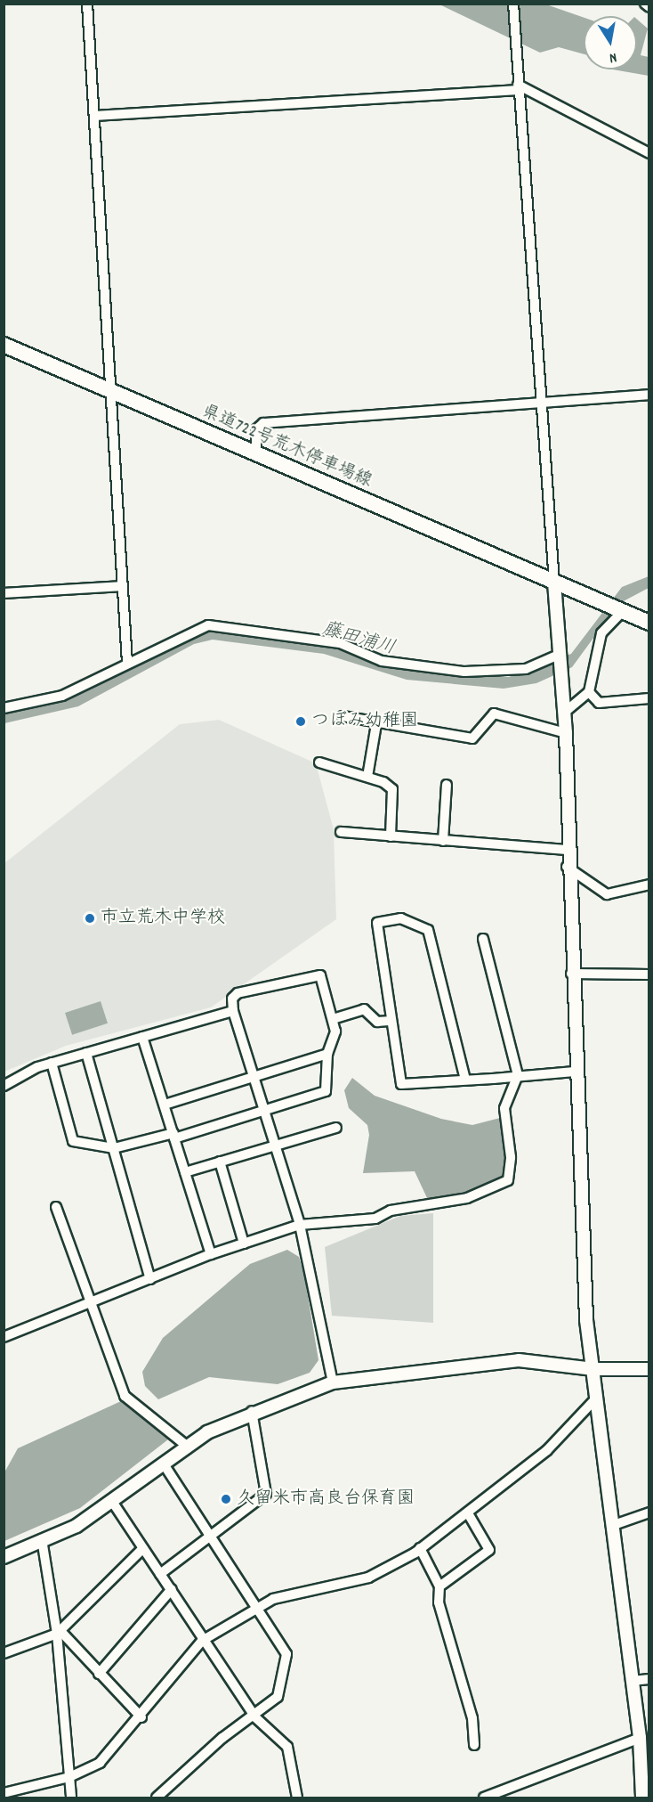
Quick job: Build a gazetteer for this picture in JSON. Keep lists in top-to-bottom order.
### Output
{
  "streets": {
    "main road": ["県道722号荒木停車場線"]
  },
  "water": ["藤田浦川"],
  "places": ["つぼみ幼稚園", "市立荒木中学校", "久留米市高良台保育園"],
  "north": "bottom"
}
